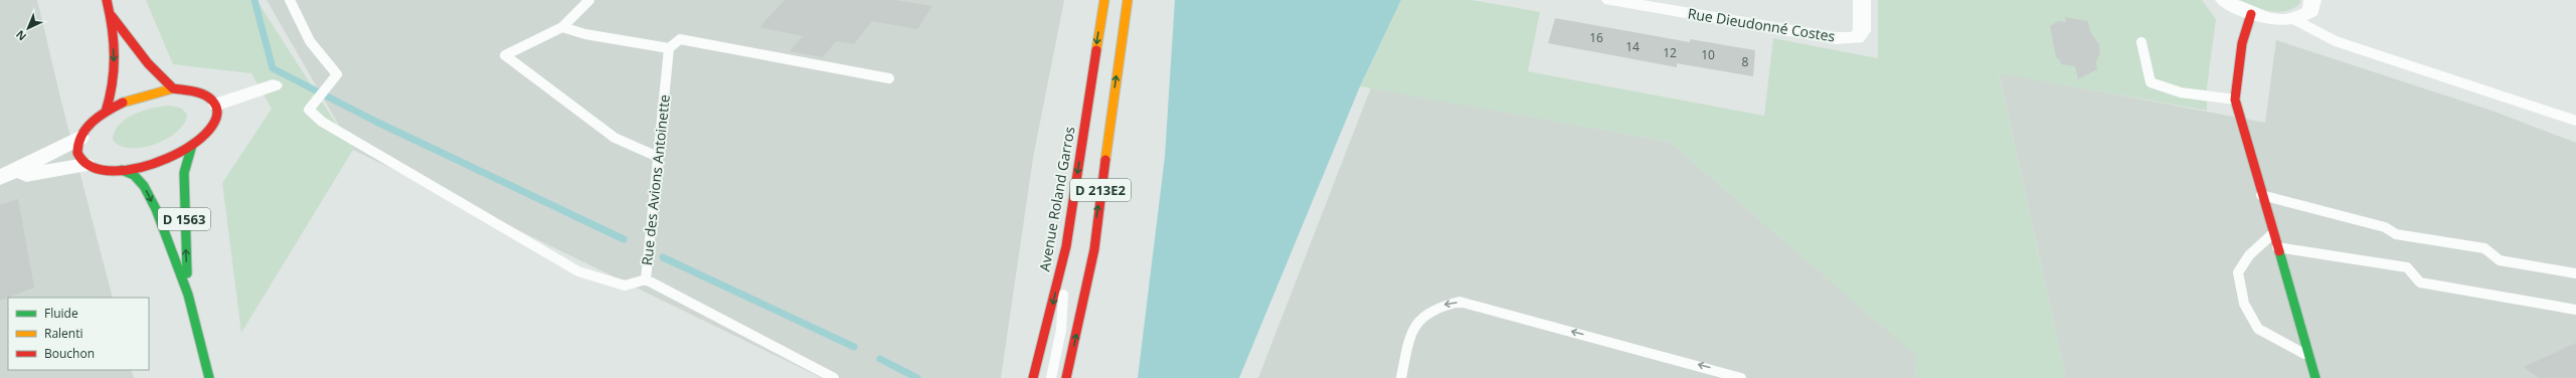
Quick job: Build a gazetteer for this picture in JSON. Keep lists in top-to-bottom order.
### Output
{
  "streets": {
    "main road": ["D 213E2", "Avenue Roland Garros", "D 1563"],
    "street": ["Rue Dieudonné Costes"],
    "lane": ["Rue des Avions Antoinette"]
  },
  "house_numbers": [
    "16",
    "14",
    "12",
    "10",
    "8"
  ],
  "legend": ["Fluide", "Ralenti", "Bouchon"],
  "north": "bottom left"
}
